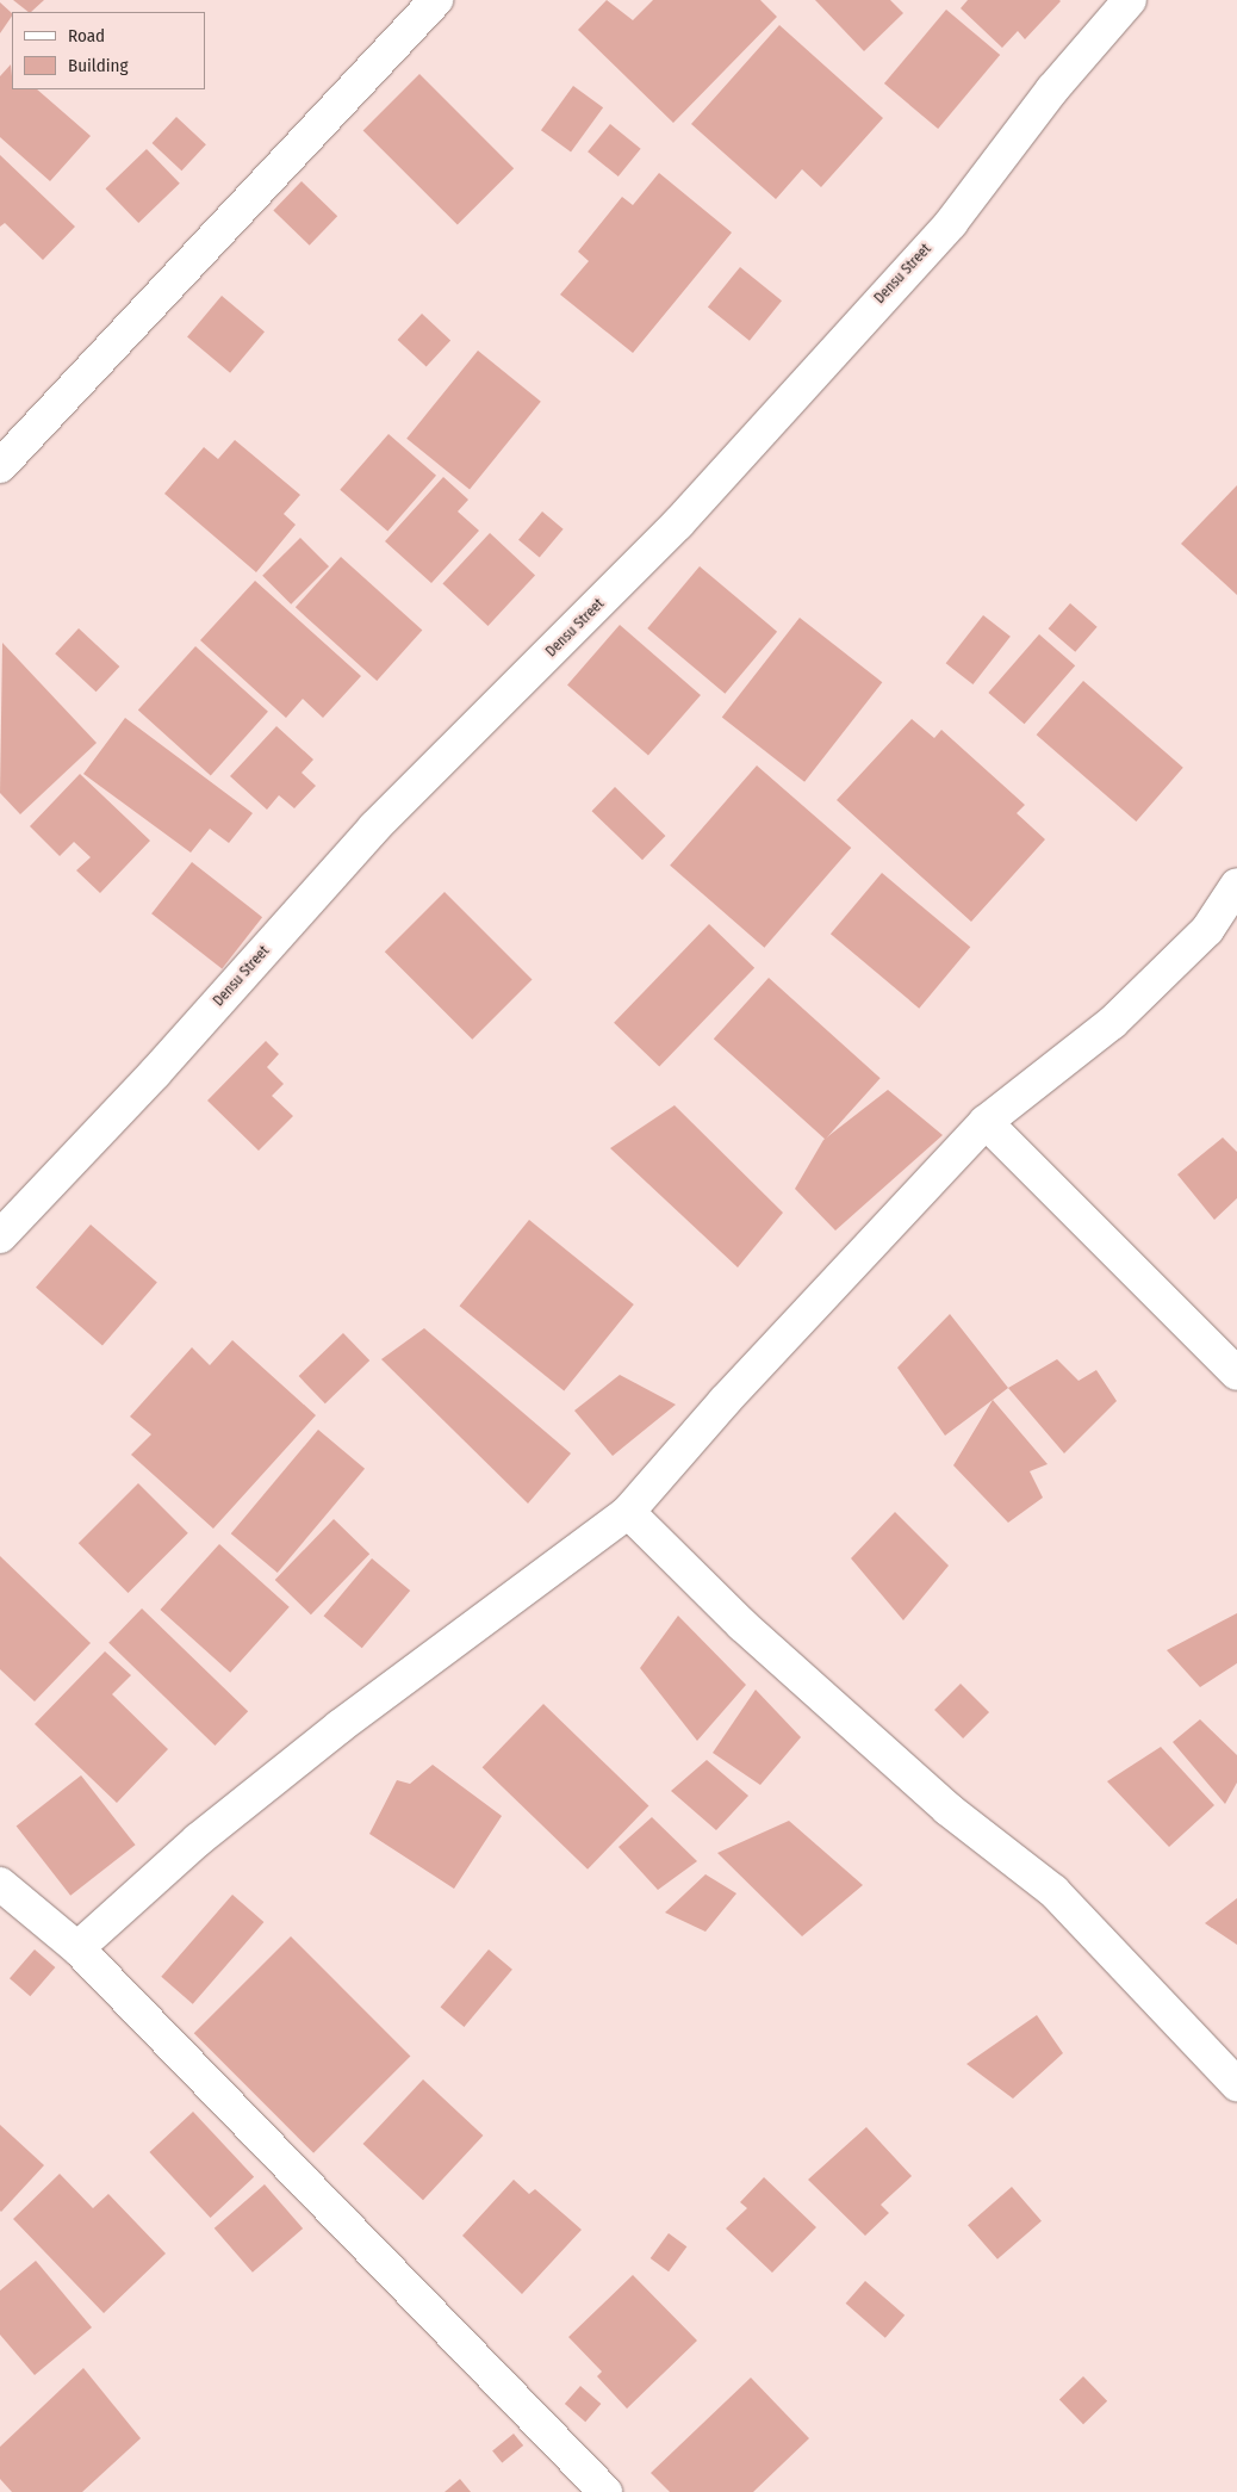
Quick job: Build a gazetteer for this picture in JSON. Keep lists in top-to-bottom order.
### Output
{
  "streets": {
    "street": ["Densu Street"]
  },
  "legend": ["Road", "Building"]
}
